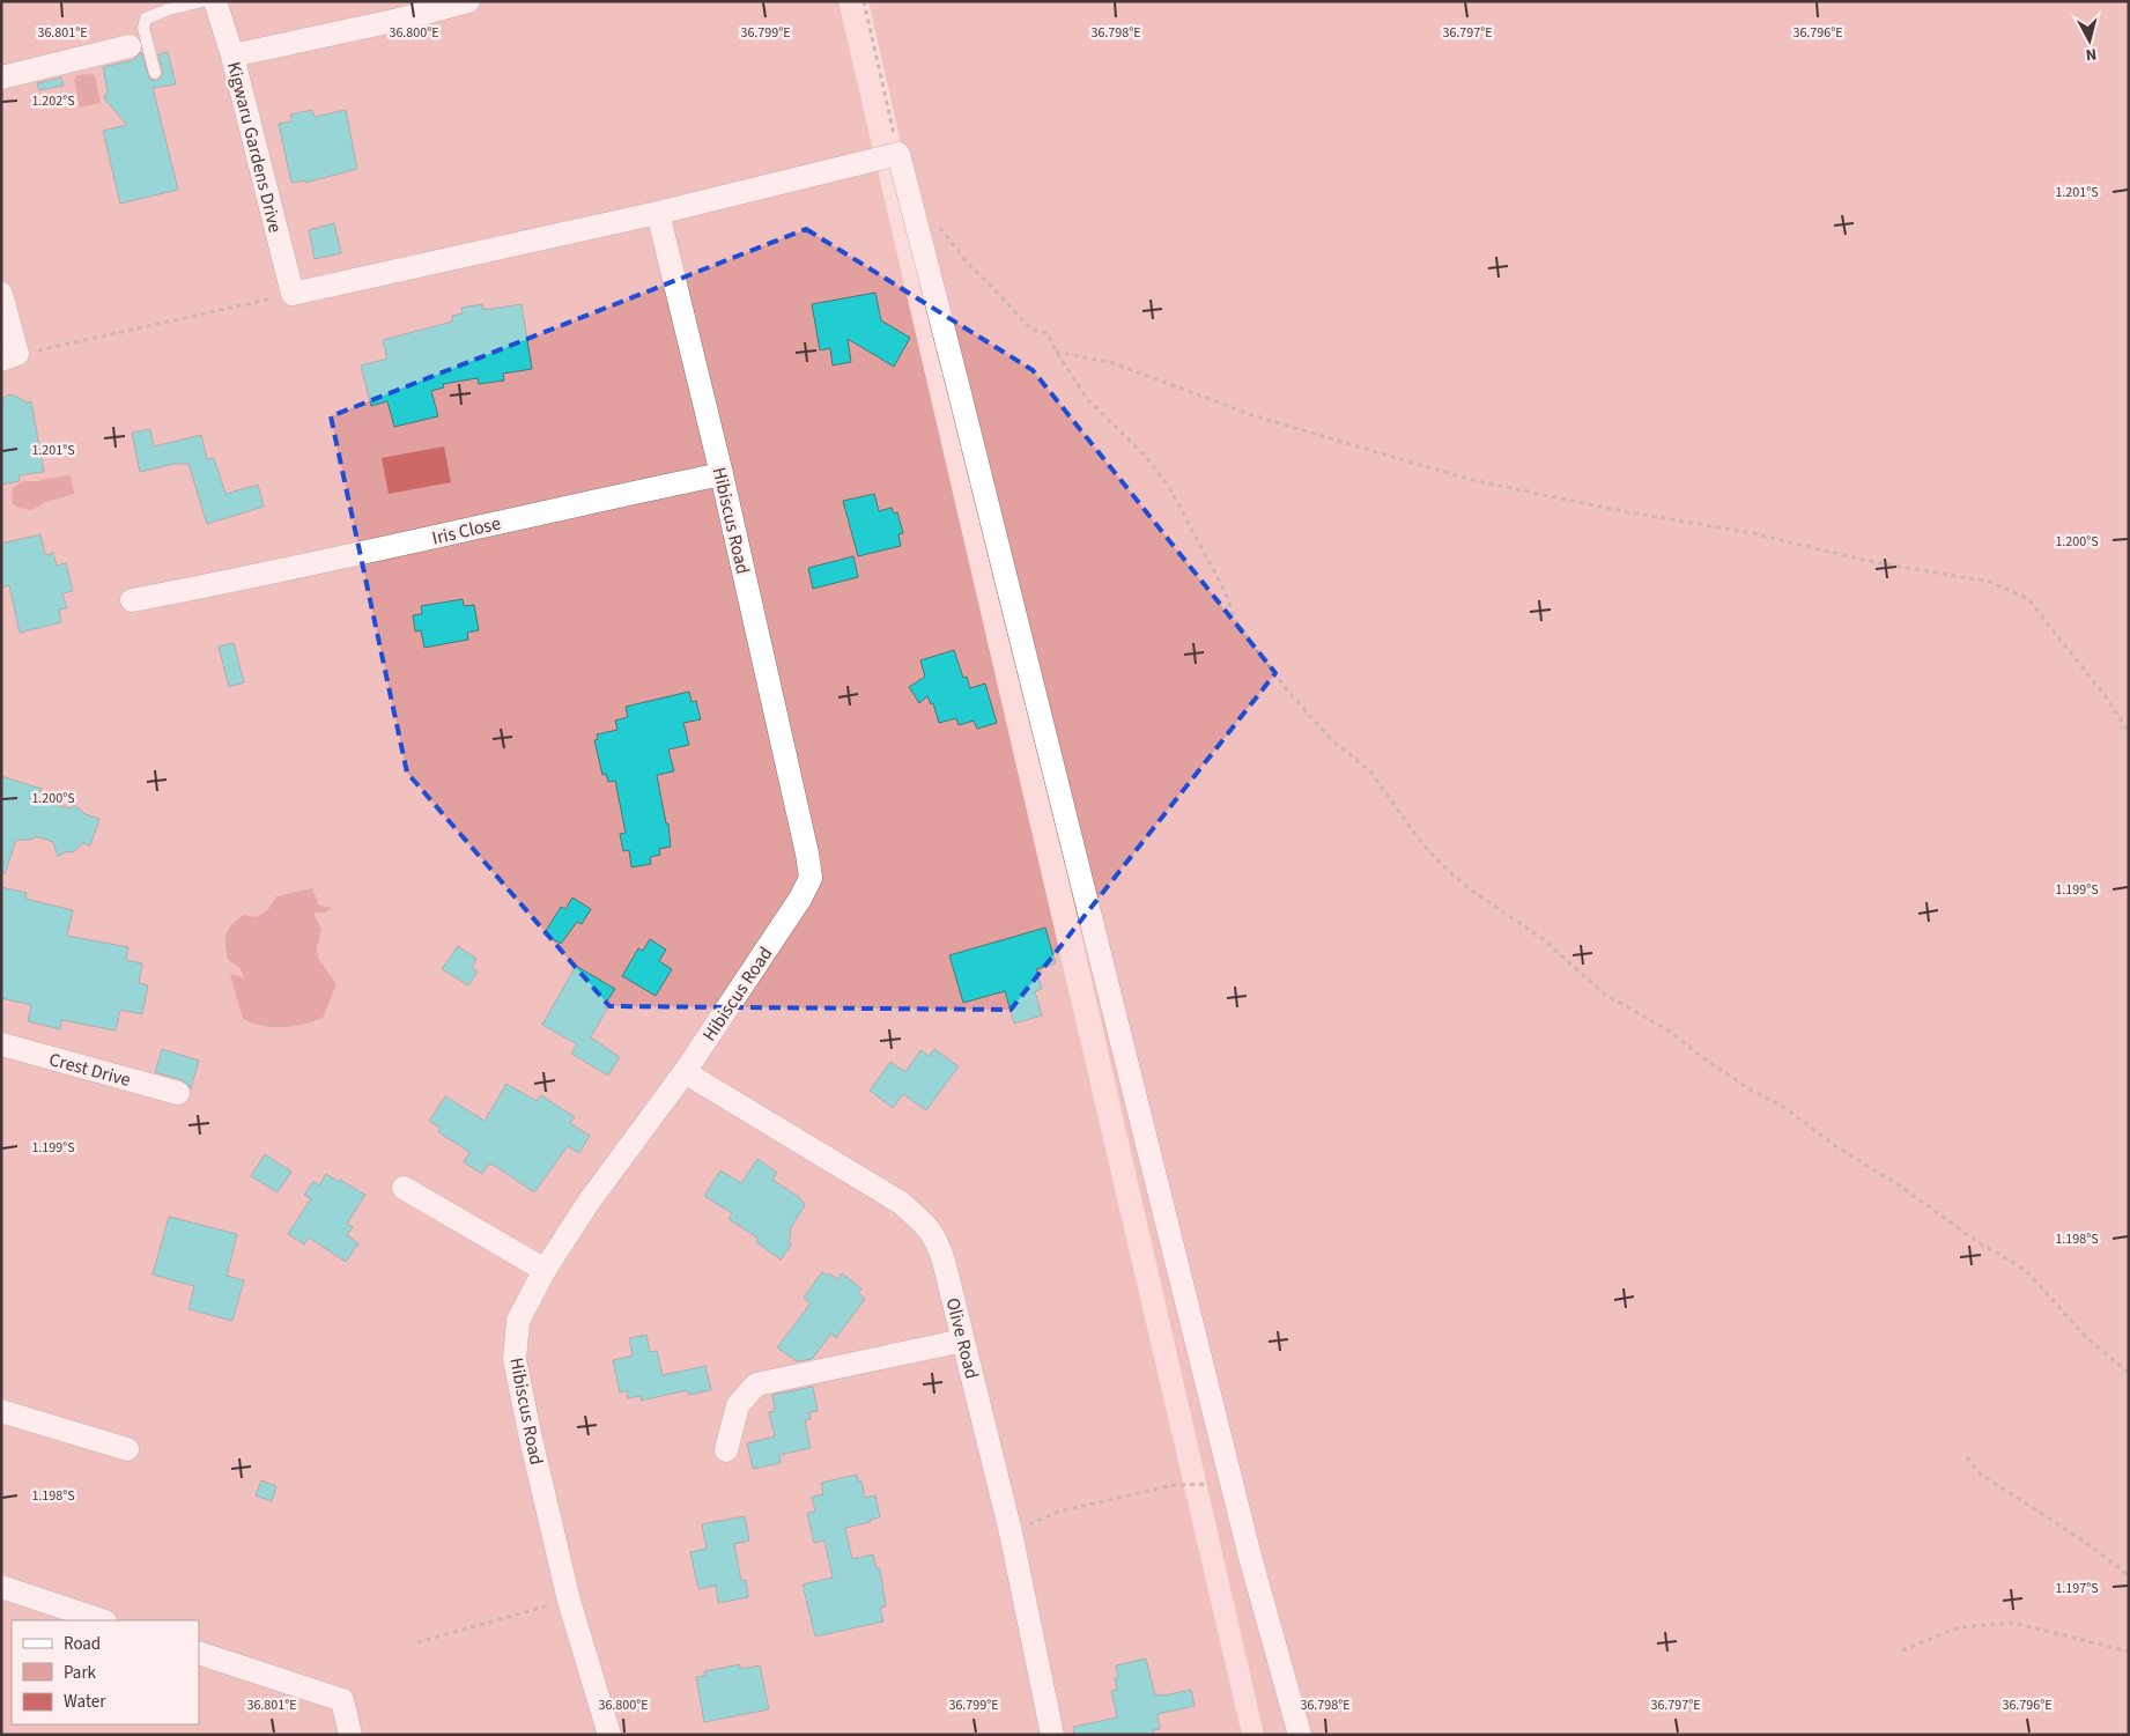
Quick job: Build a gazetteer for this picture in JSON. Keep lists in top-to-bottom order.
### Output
{
  "streets": {
    "street": [
      "Kigwaru Gardens Drive",
      "Hibiscus Road",
      "Iris Close",
      "Crest Drive",
      "Olive Road"
    ]
  },
  "crossings": [
    ["Hibiscus Road", "Iris Close"],
    ["Hibiscus Road", "Olive Road"]
  ],
  "legend": ["Road", "Park", "Water"],
  "north": "bottom",
  "coordinates": [
    "36.801°E",
    "36.800°E",
    "36.799°E",
    "36.798°E",
    "36.797°E",
    "36.796°E",
    "1.202°S",
    "1.201°S",
    "1.200°S",
    "1.199°S",
    "1.198°S",
    "1.197°S"
  ]
}
